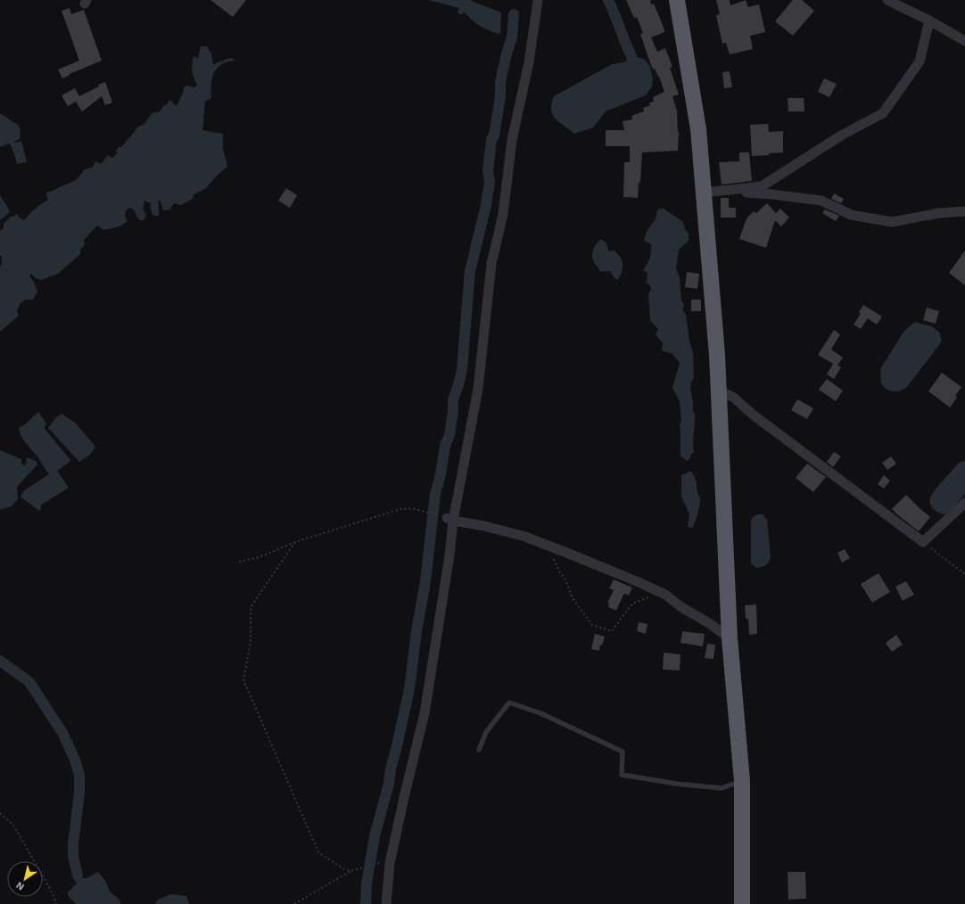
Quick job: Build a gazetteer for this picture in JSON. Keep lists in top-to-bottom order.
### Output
{
  "north": "bottom left"
}
